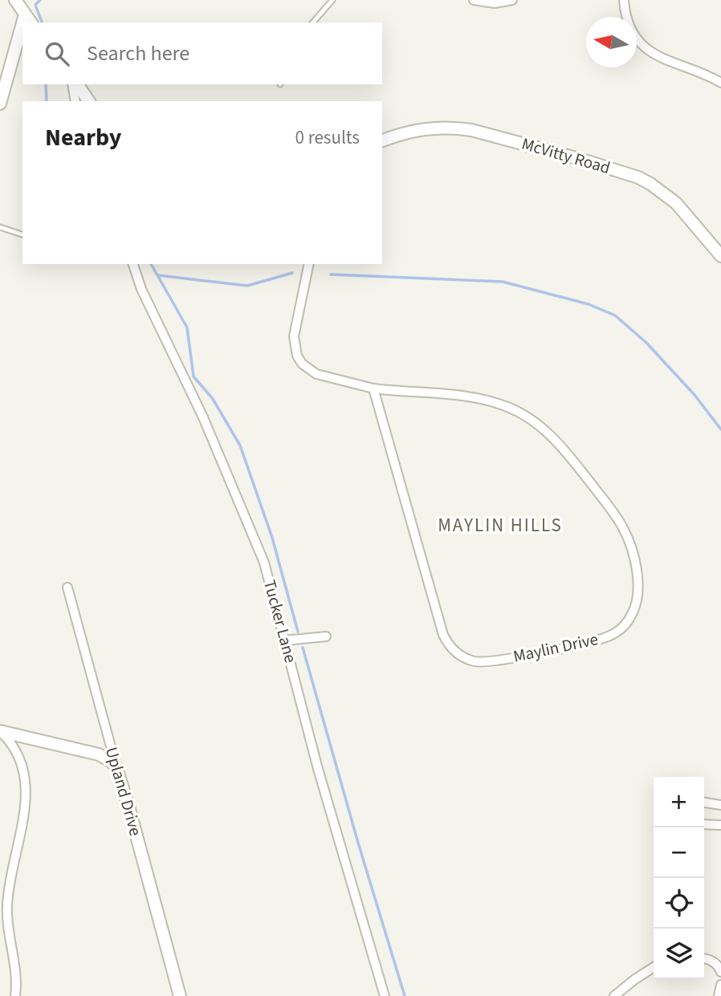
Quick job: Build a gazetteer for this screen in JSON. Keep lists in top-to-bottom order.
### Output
{
  "streets": {
    "street": [
      "McVitty Road",
      "Tucker Lane",
      "Maylin Drive",
      "Upland Drive"
    ]
  },
  "districts": ["MAYLIN HILLS"],
  "north": "left",
  "page": {
    "search": "Search here",
    "heading": ["Nearby", "0 results"],
    "map_buttons": ["+", "−"]
  }
}
